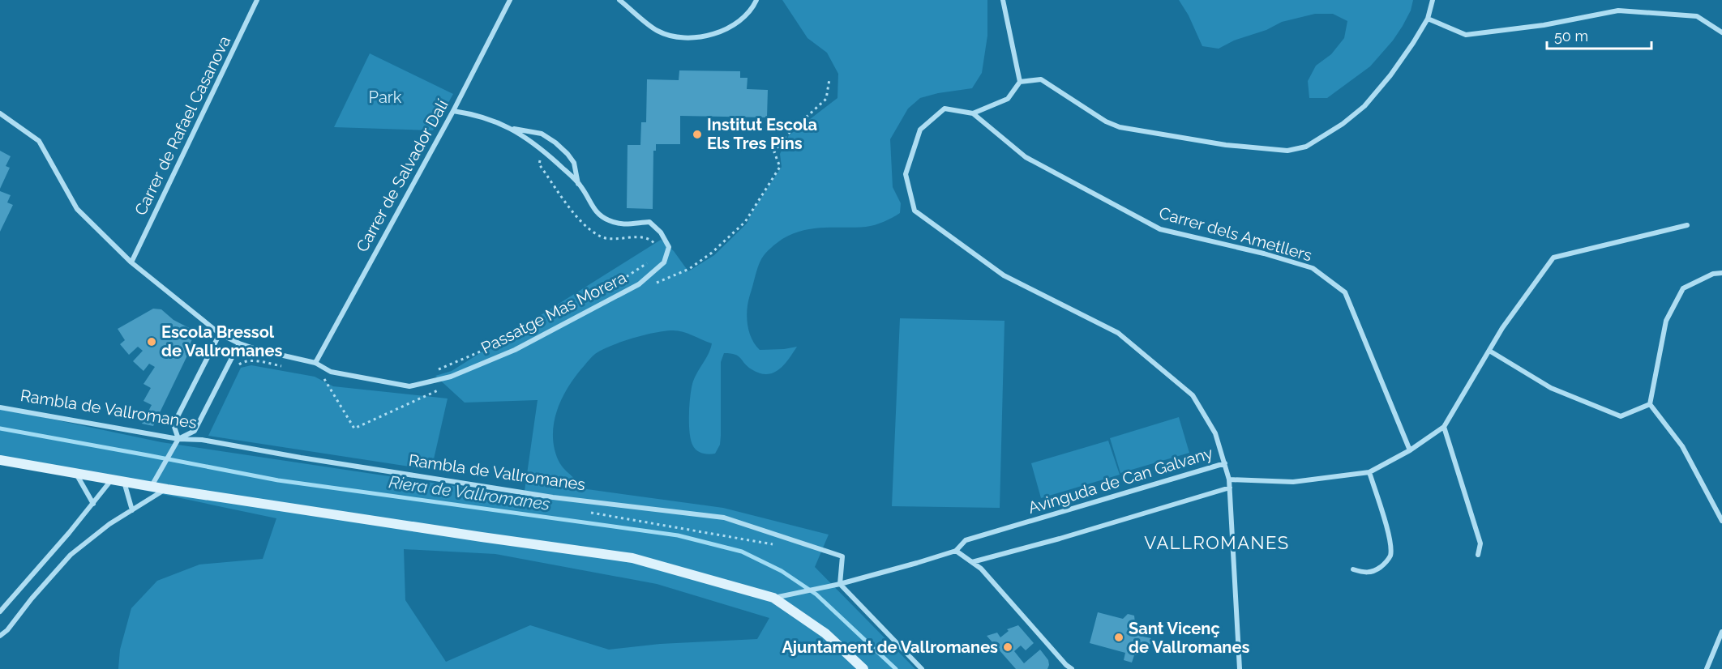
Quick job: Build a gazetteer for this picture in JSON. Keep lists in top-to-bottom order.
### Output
{
  "streets": {
    "street": [
      "Carrer de Rafael Casanova",
      "Carrer de Salvador Dalí",
      "Carrer dels Ametllers",
      "Passatge Mas Morera",
      "Rambla de Vallromanes",
      "Avinguda de Can Galvany"
    ]
  },
  "crossings": [
    ["Carrer de Rafael Casanova", "Passatge Mas Morera"],
    ["Carrer de Salvador Dalí", "Passatge Mas Morera"],
    ["Carrer dels Ametllers", "Avinguda de Can Galvany"],
    ["Rambla de Vallromanes", "Avinguda de Can Galvany"]
  ],
  "districts": ["VALLROMANES"],
  "water": ["Riera de Vallromanes"],
  "parks": ["Park"],
  "places": [
    "Institut Escola Els Tres Pins",
    "Escola Bressol de Vallromanes",
    "Sant Vicenç de Vallromanes",
    "Ajuntament de Vallromanes"
  ],
  "scale_bar": "50 m"
}
